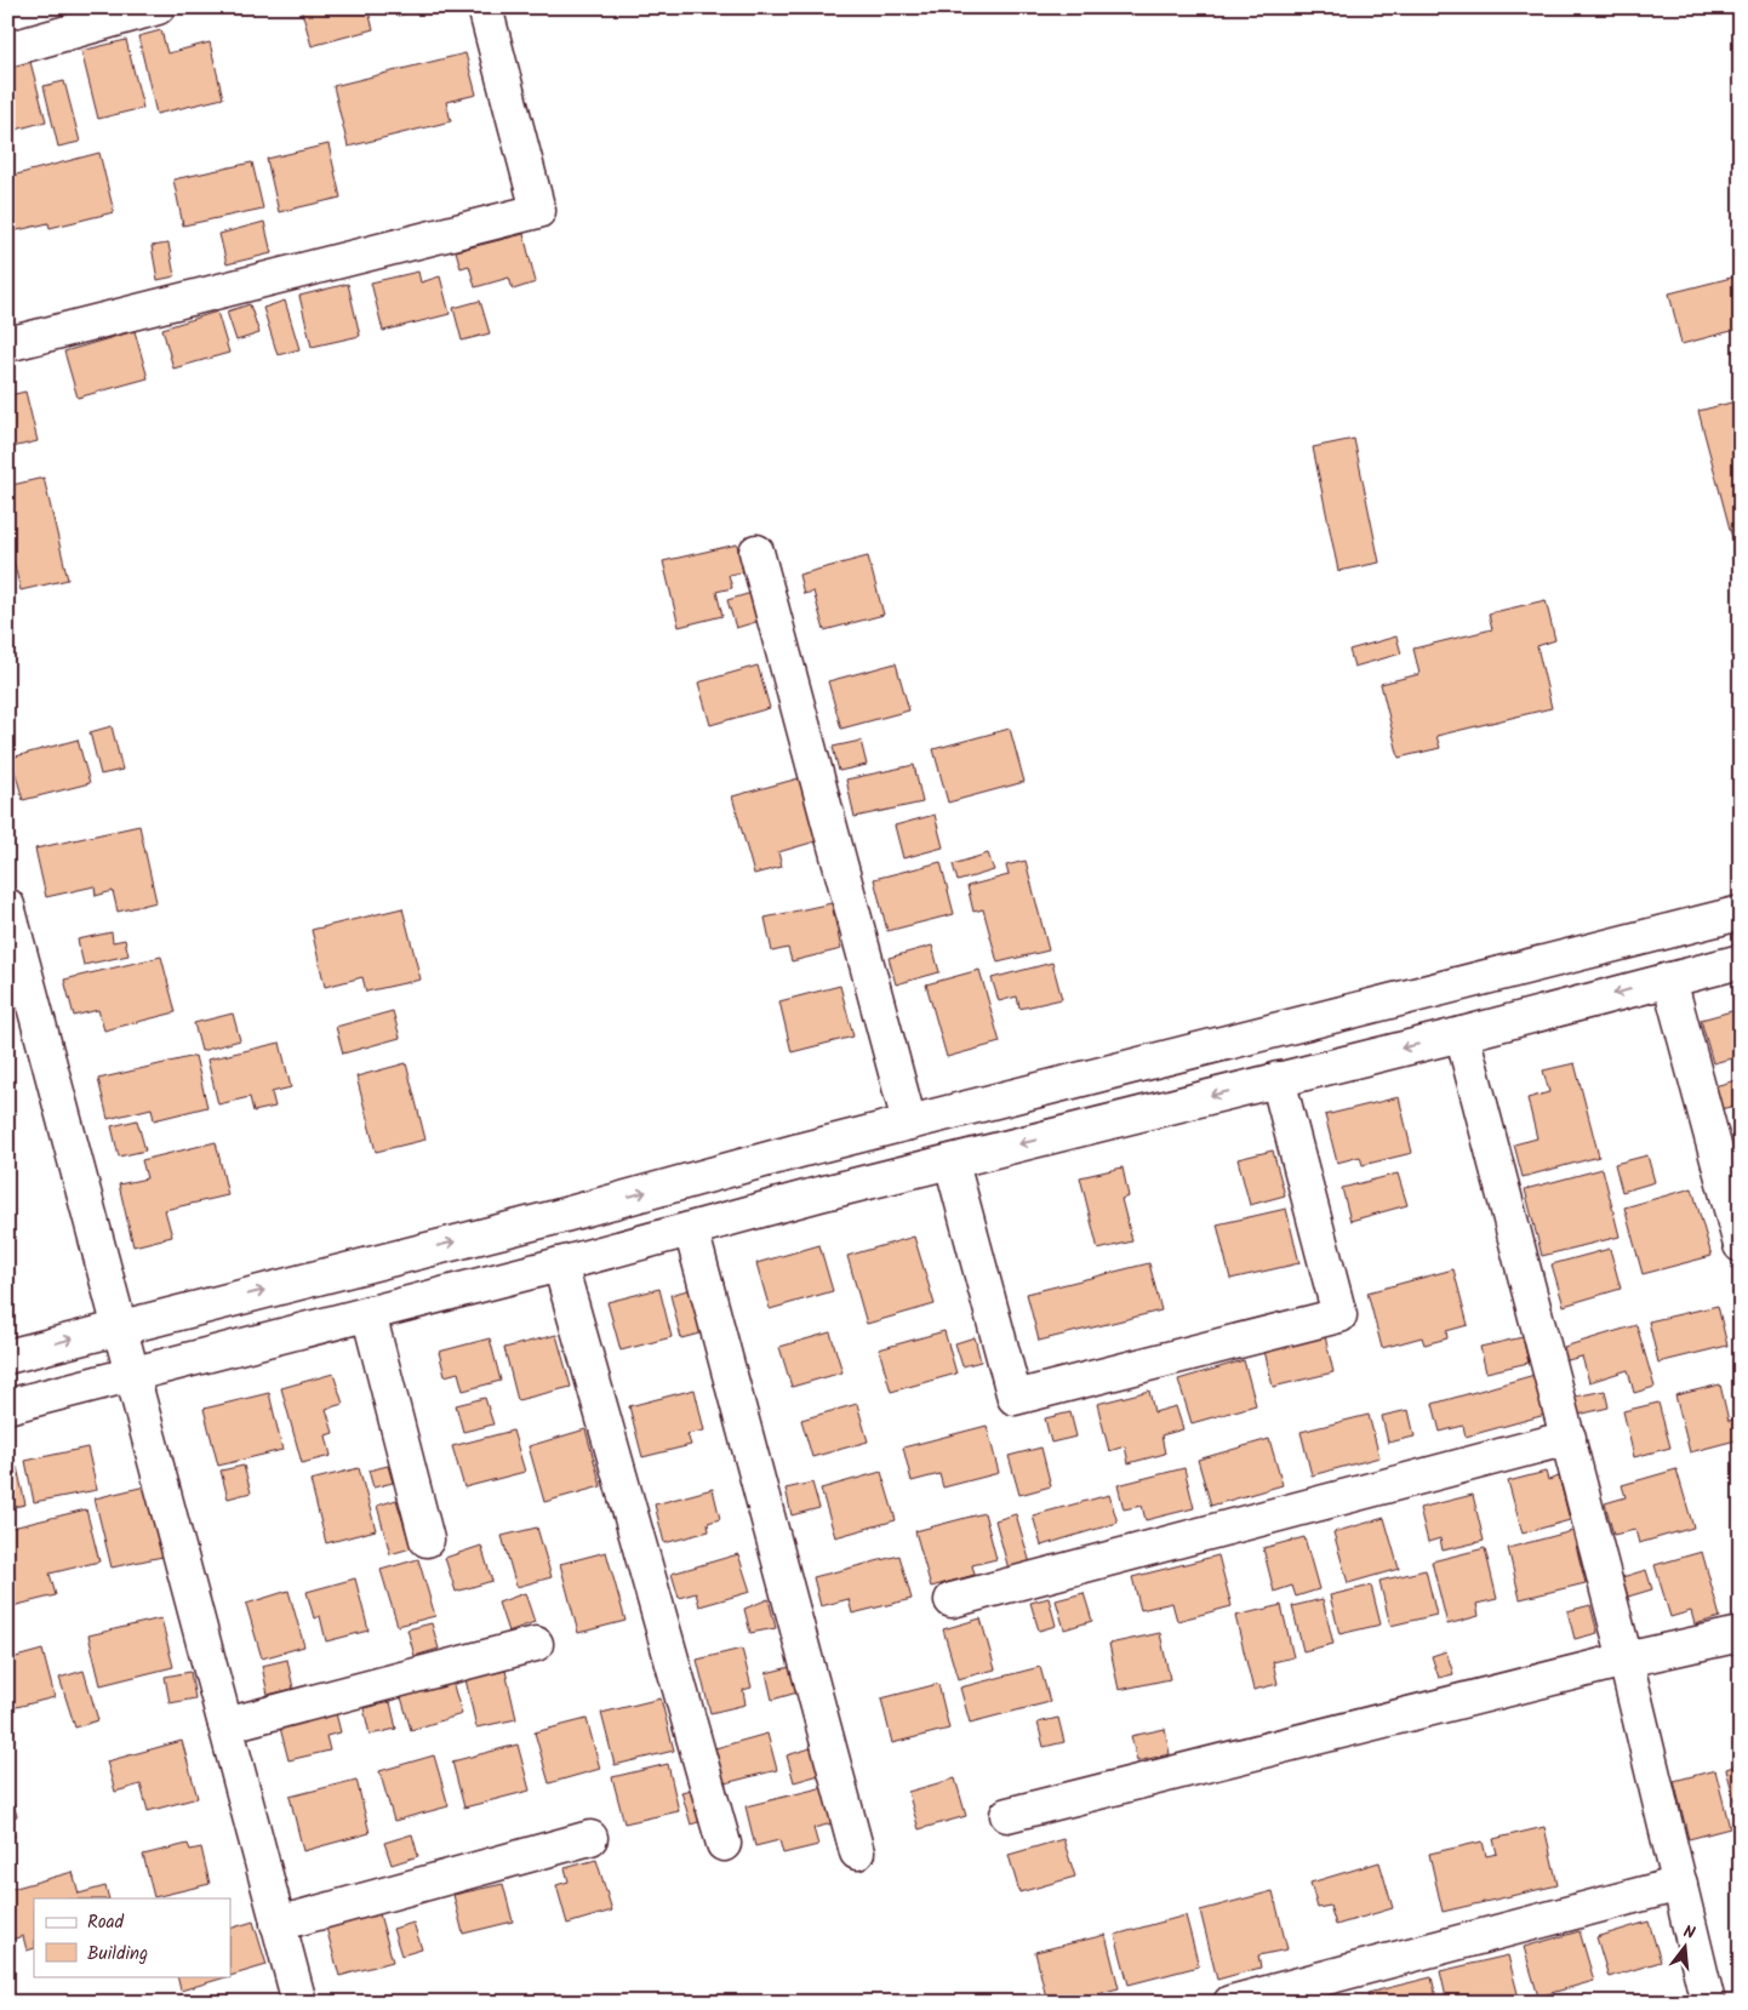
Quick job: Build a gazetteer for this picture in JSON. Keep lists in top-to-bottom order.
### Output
{
  "legend": ["Road", "Building"],
  "north": "top"
}
